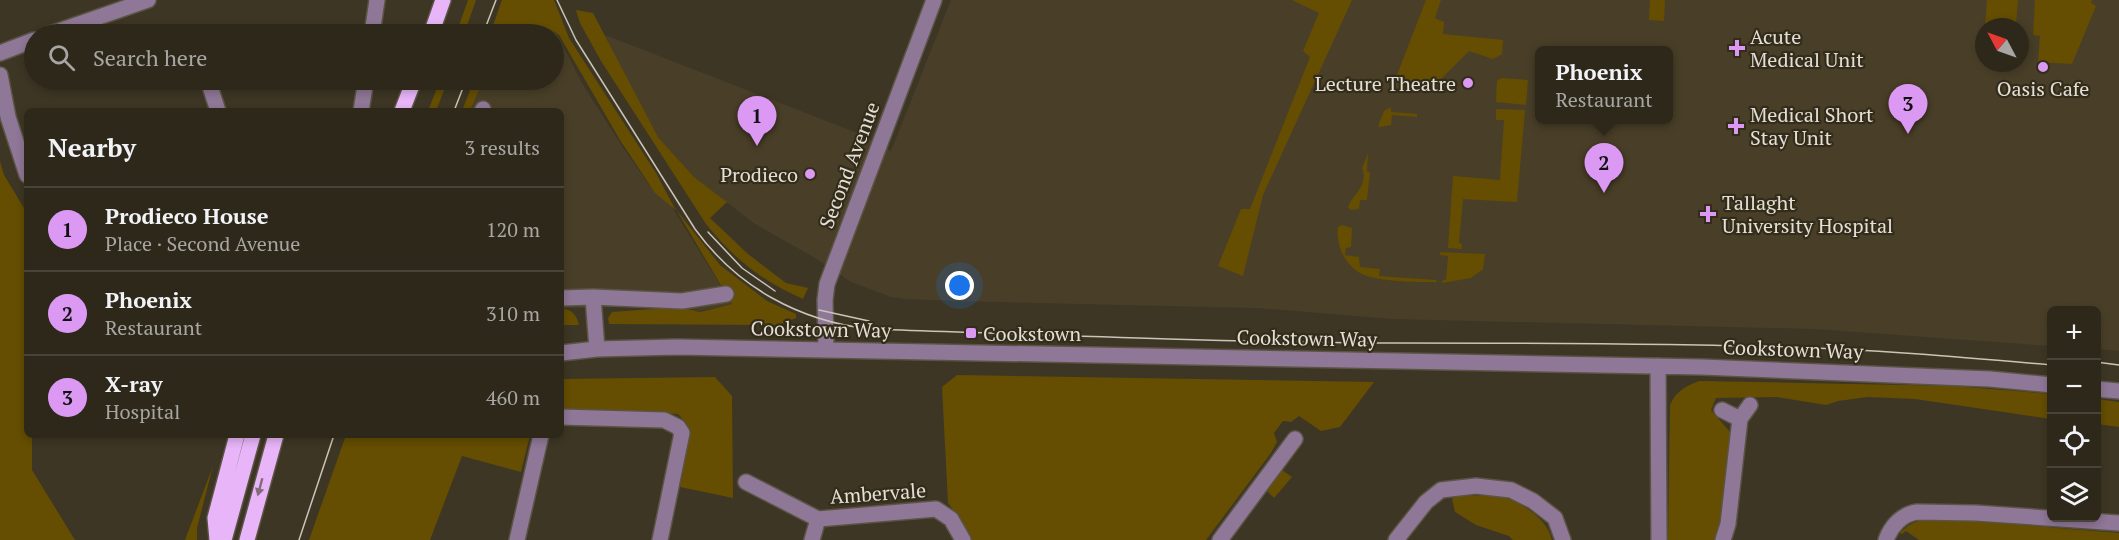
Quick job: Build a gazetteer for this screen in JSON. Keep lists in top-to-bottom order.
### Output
{
  "streets": {
    "street": ["Second Avenue", "Cookstown Way", "Ambervale"]
  },
  "crossings": [
    ["Second Avenue", "Cookstown Way"]
  ],
  "places": {
    "health": ["Acute Medical Unit", "Medical Short Stay Unit", "Tallaght University Hospital"],
    "other": ["Oasis Cafe", "Lecture Theatre", "Prodieco"],
    "transit": ["Cookstown"]
  },
  "north": "top left",
  "page": {
    "search": "Search here",
    "popup": ["Phoenix", "Restaurant"],
    "pins": ["3", "1", "2"],
    "heading": ["Nearby", "3 results"],
    "list": [
      {
        "mark": "1",
        "name": "Prodieco House",
        "note": "Place · Second Avenue",
        "value": "120 m"
      },
      {
        "mark": "2",
        "name": "Phoenix",
        "note": "Restaurant",
        "value": "310 m"
      },
      {
        "mark": "3",
        "name": "X-ray",
        "note": "Hospital",
        "value": "460 m"
      }
    ],
    "map_buttons": ["+", "−"]
  }
}
